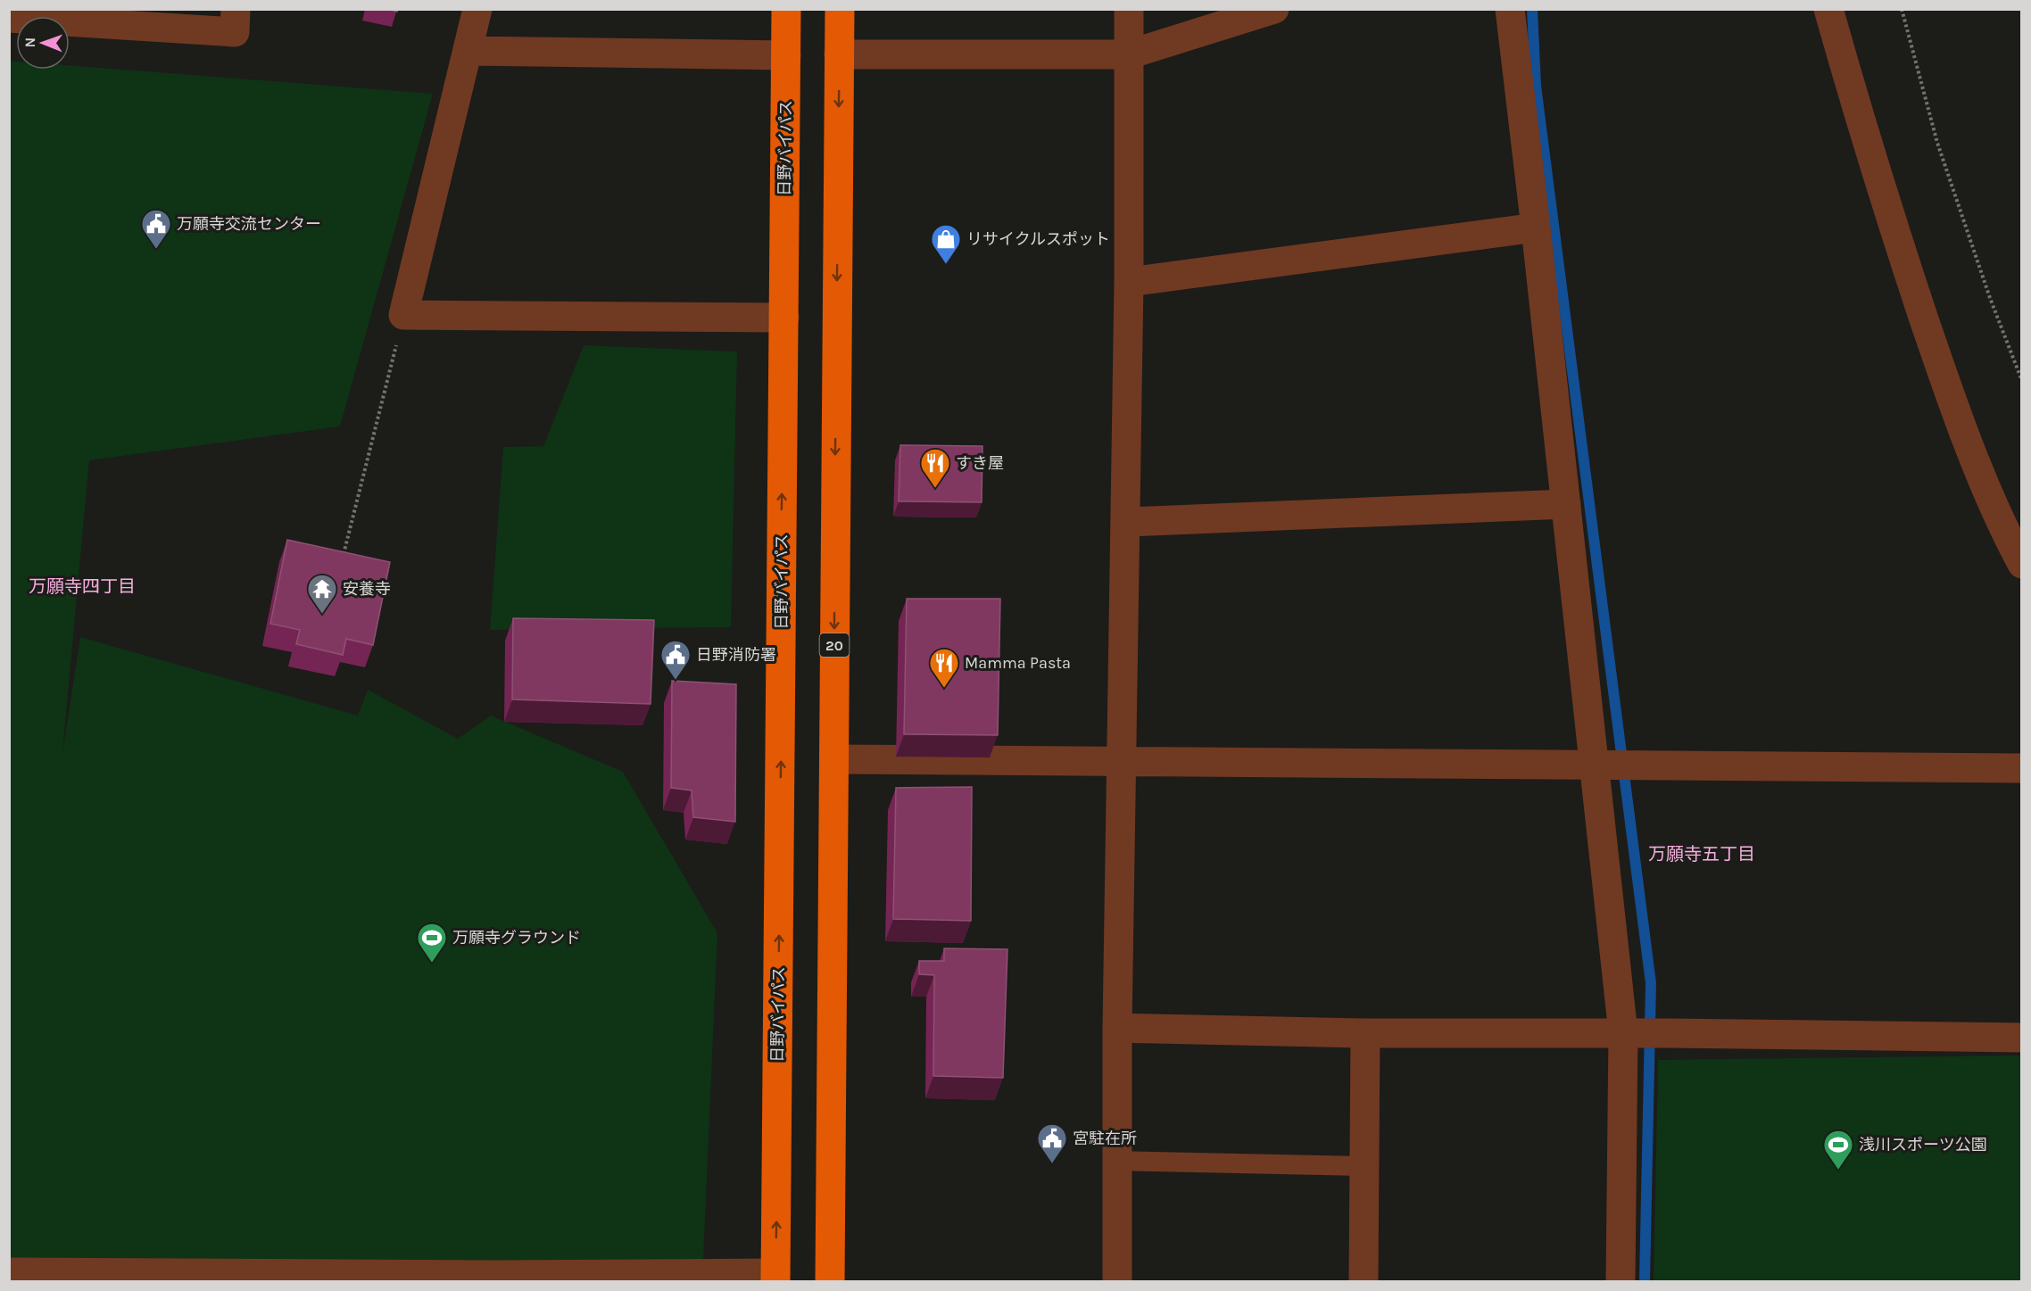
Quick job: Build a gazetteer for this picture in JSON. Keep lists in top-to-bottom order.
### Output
{
  "streets": {
    "highway": ["日野バイパス", "20"]
  },
  "districts": ["万願寺四丁目", "万願寺五丁目"],
  "places": {
    "public building": ["万願寺交流センター", "日野消防署", "宮駐在所"],
    "shop": ["リサイクルスポット"],
    "restaurant": ["すき屋", "Mamma Pasta"],
    "temple": ["安養寺"],
    "sports": ["万願寺グラウンド", "浅川スポーツ公園"]
  },
  "north": "left"
}
